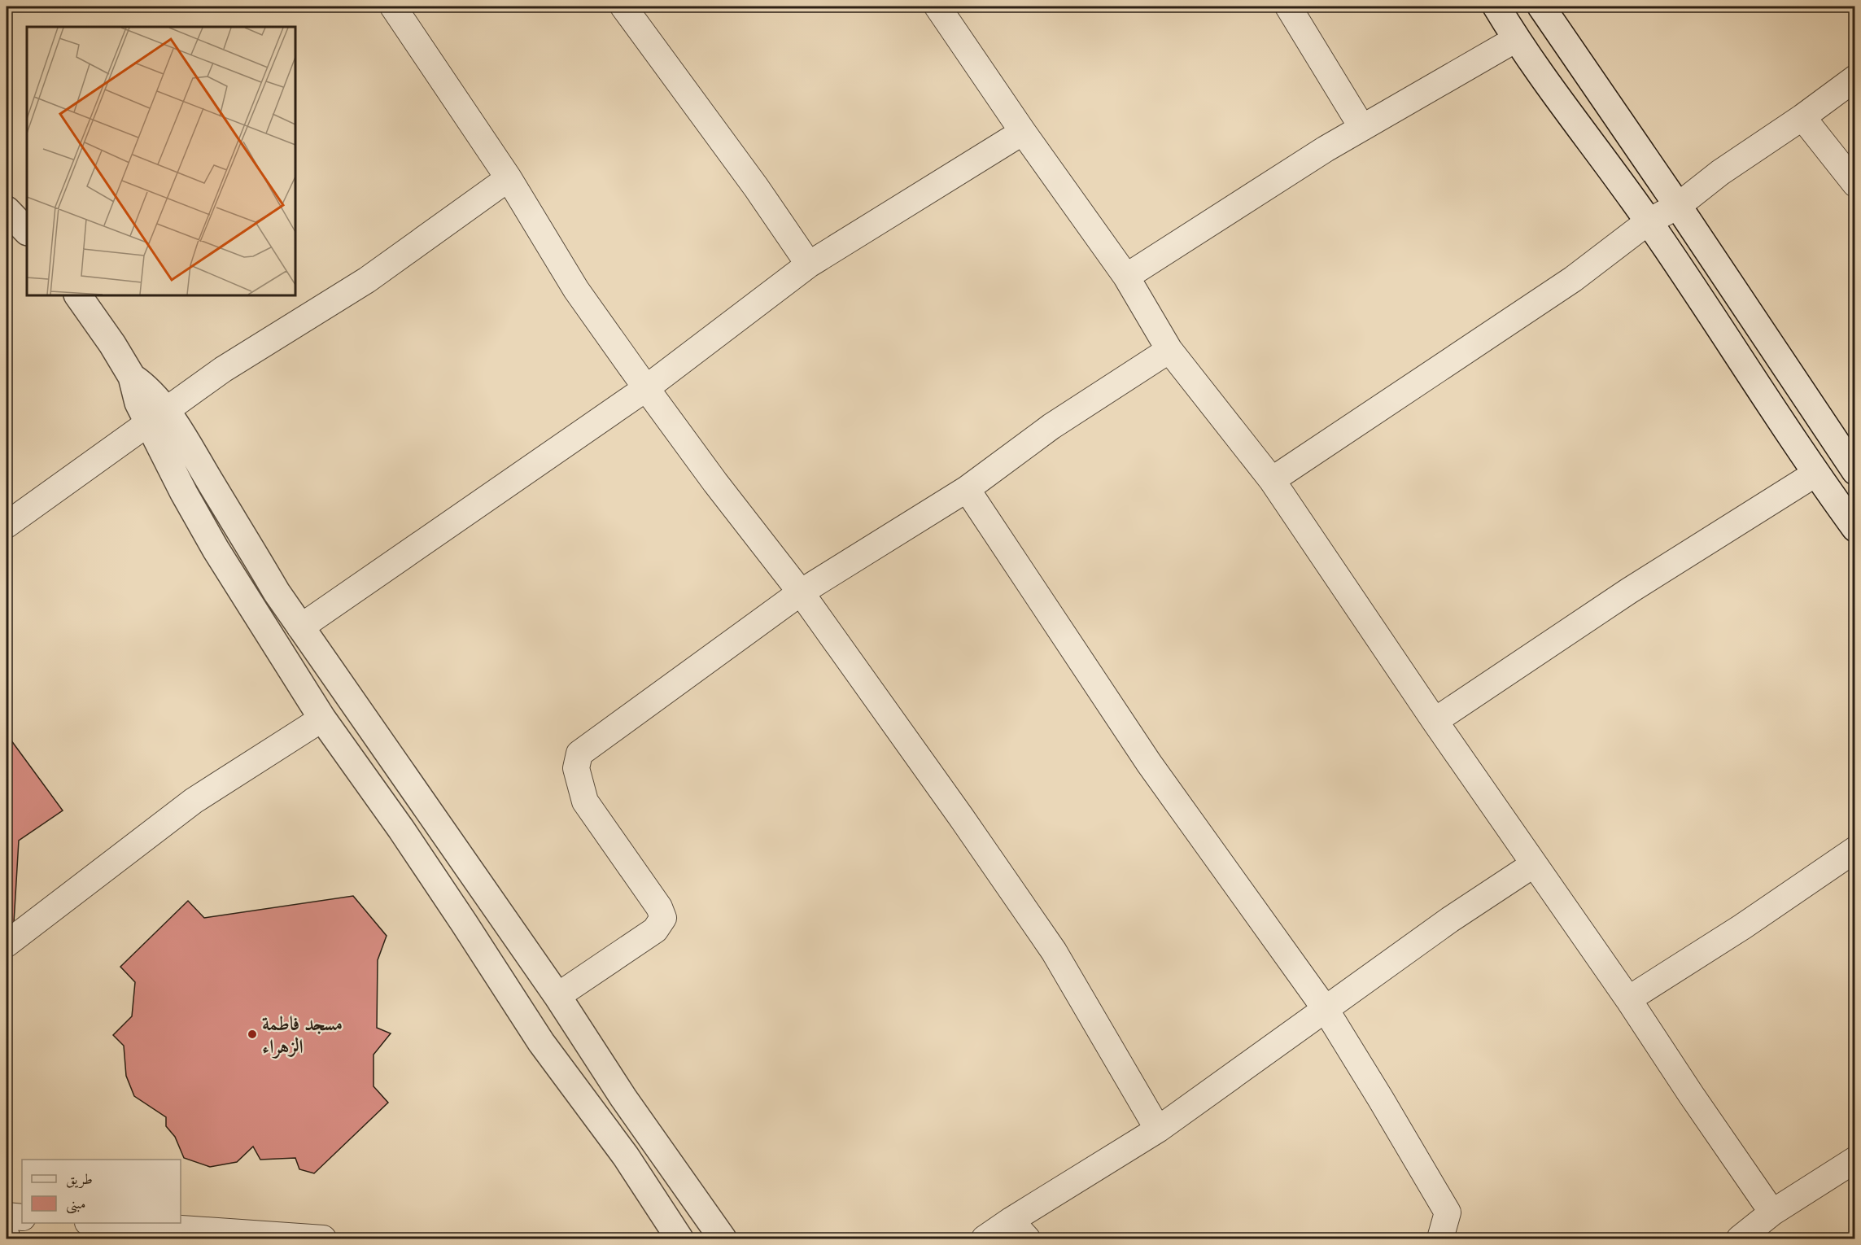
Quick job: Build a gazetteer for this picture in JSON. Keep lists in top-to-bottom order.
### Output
{
  "places": ["مسجد فاطمة الزهراء"],
  "legend": ["طريق", "مبنى"]
}
